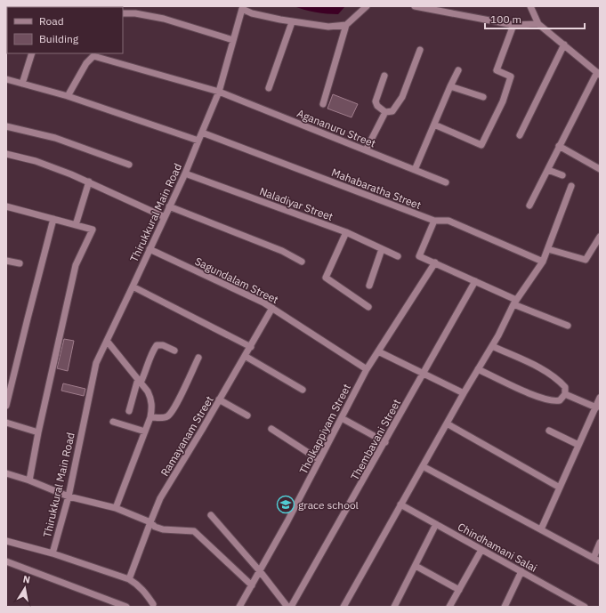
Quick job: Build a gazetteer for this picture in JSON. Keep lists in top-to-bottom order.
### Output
{
  "streets": {
    "street": [
      "Agananuru Street",
      "Mahabaratha Street",
      "Naladiyar Street",
      "Thirukkural Main Road",
      "Sagundalam Street",
      "Tholkappiyam Street",
      "Ramayanam Street",
      "Thembavani Street",
      "Chindhamani Salai"
    ]
  },
  "crossings": [
    ["Agananuru Street", "Thirukkural Main Road"],
    ["Mahabaratha Street", "Thirukkural Main Road"],
    ["Naladiyar Street", "Thirukkural Main Road"],
    ["Thirukkural Main Road", "Sagundalam Street"],
    ["Sagundalam Street", "Tholkappiyam Street"],
    ["Sagundalam Street", "Ramayanam Street"]
  ],
  "places": {
    "school or university": ["grace school"]
  },
  "legend": ["Road", "Building"],
  "scale_bar": "100 m",
  "north": "top"
}
